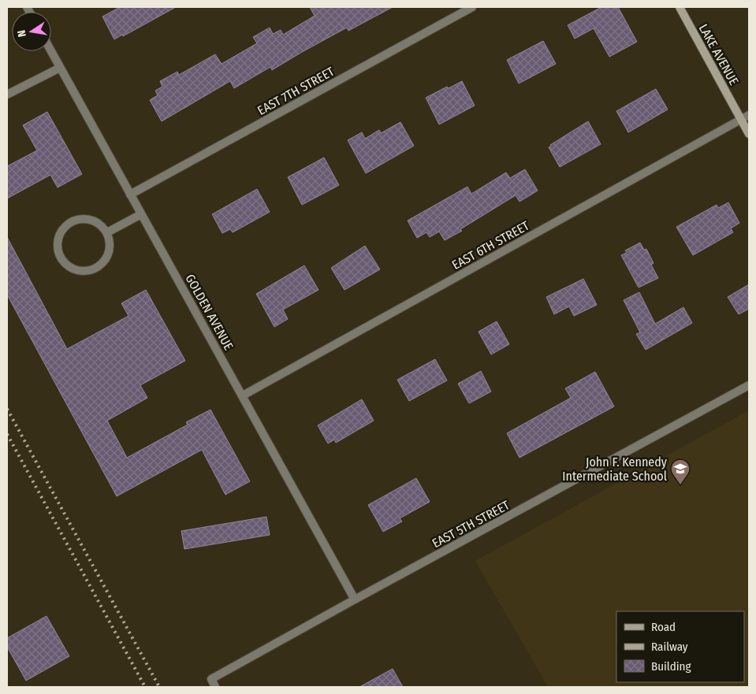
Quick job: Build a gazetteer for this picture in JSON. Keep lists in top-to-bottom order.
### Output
{
  "streets": {
    "street": [
      "LAKE AVENUE",
      "EAST 7TH STREET",
      "EAST 6TH STREET",
      "GOLDEN AVENUE",
      "EAST 5TH STREET"
    ]
  },
  "crossings": [
    ["LAKE AVENUE", "EAST 6TH STREET"],
    ["EAST 7TH STREET", "GOLDEN AVENUE"],
    ["EAST 6TH STREET", "GOLDEN AVENUE"],
    ["GOLDEN AVENUE", "EAST 5TH STREET"]
  ],
  "places": {
    "school or university": ["John F. Kennedy Intermediate School"]
  },
  "legend": ["Road", "Railway", "Building"],
  "north": "left"
}
